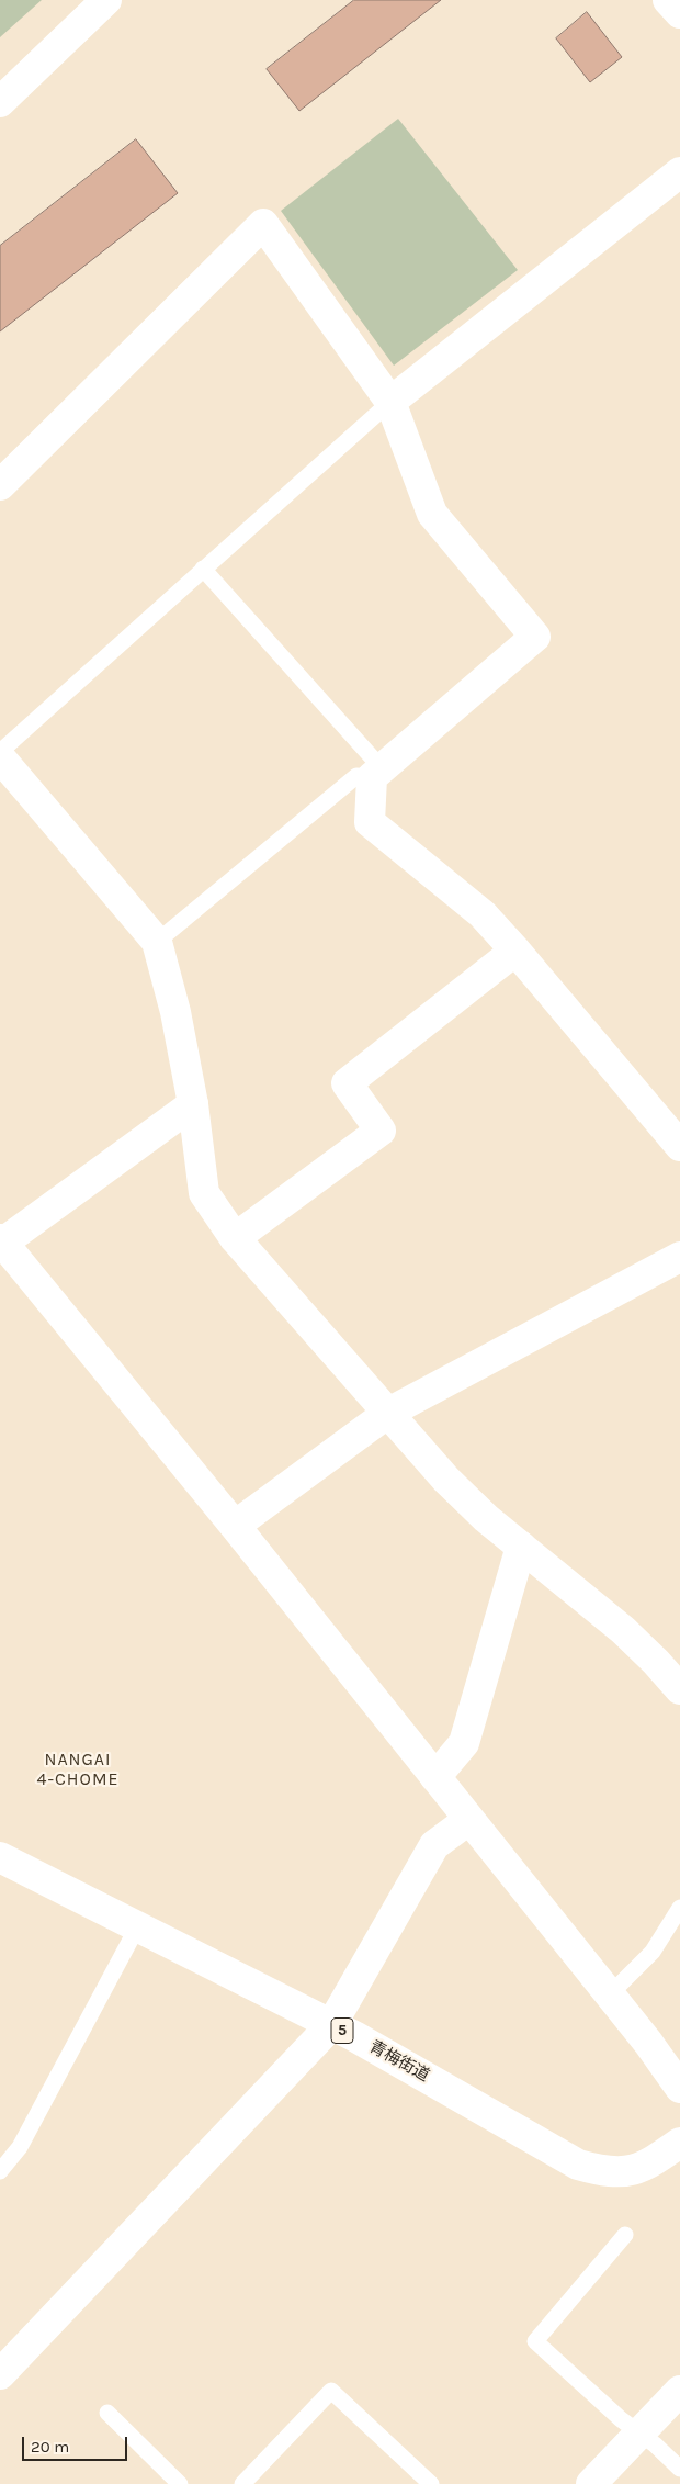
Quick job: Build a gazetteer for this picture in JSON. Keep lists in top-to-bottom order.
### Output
{
  "streets": {
    "street": ["5", "青梅街道"]
  },
  "districts": ["NANGAI 4-CHOME"],
  "scale_bar": "20 m"
}
